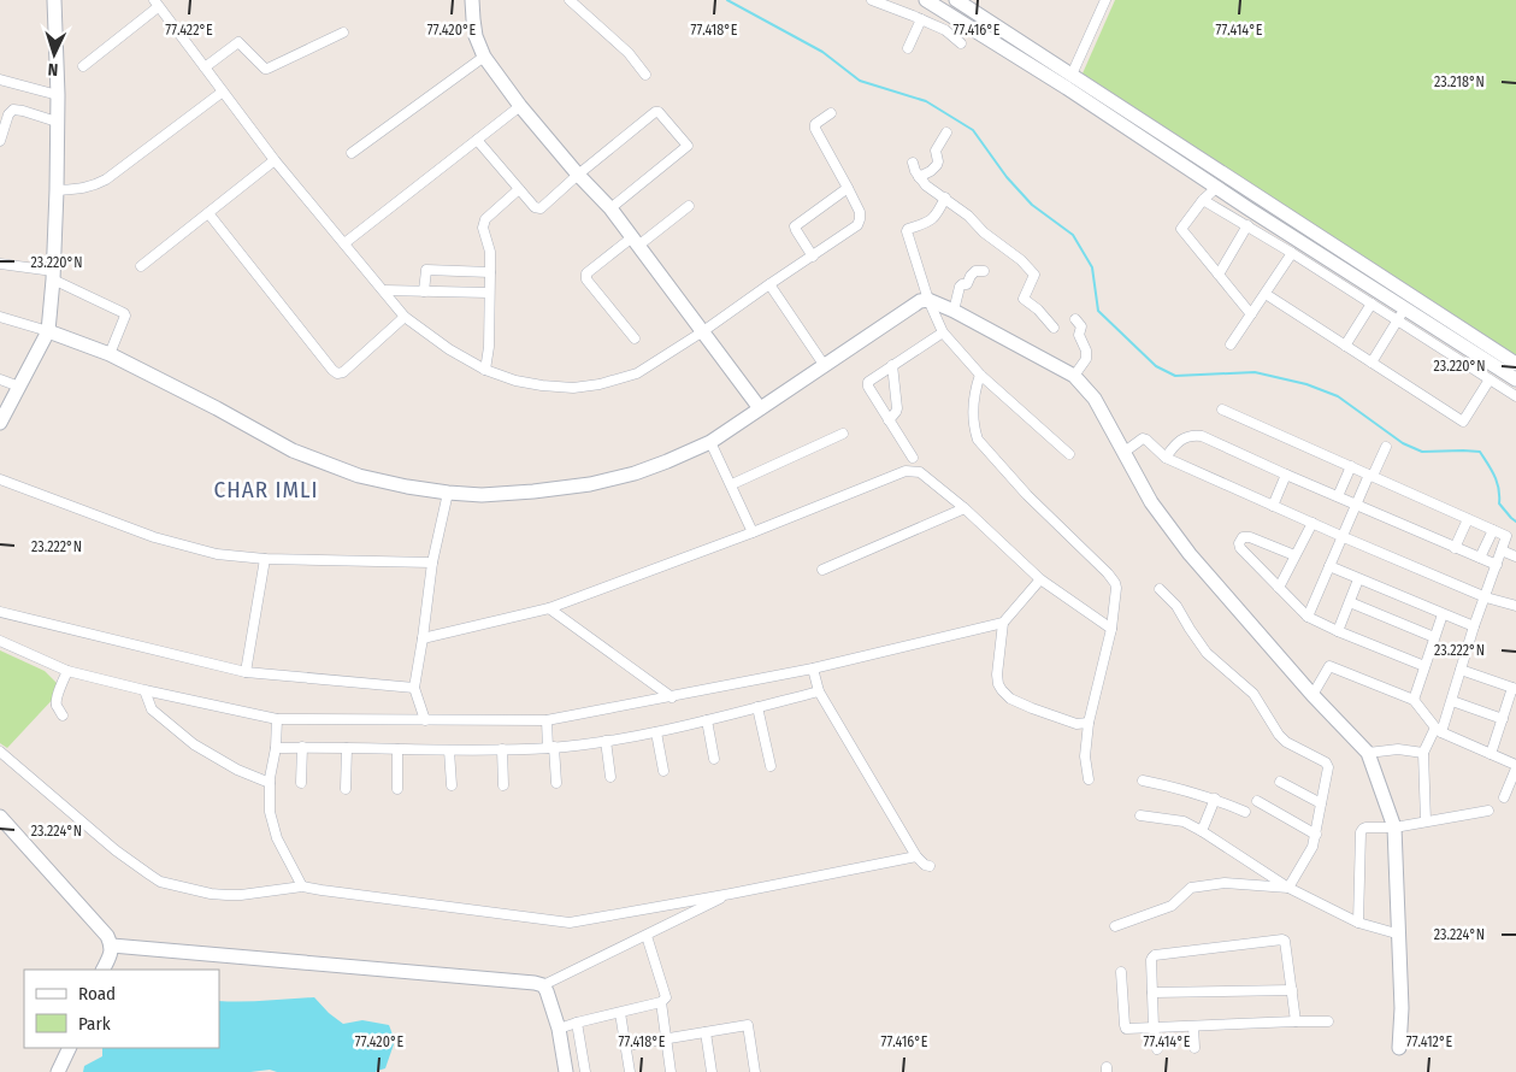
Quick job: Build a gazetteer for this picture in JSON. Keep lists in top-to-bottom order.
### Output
{
  "districts": ["CHAR IMLI"],
  "legend": ["Road", "Park"],
  "north": "bottom",
  "coordinates": [
    "77.422°E",
    "77.420°E",
    "77.418°E",
    "77.416°E",
    "77.414°E",
    "23.218°N",
    "23.220°N",
    "23.222°N",
    "23.224°N",
    "77.412°E"
  ]
}
